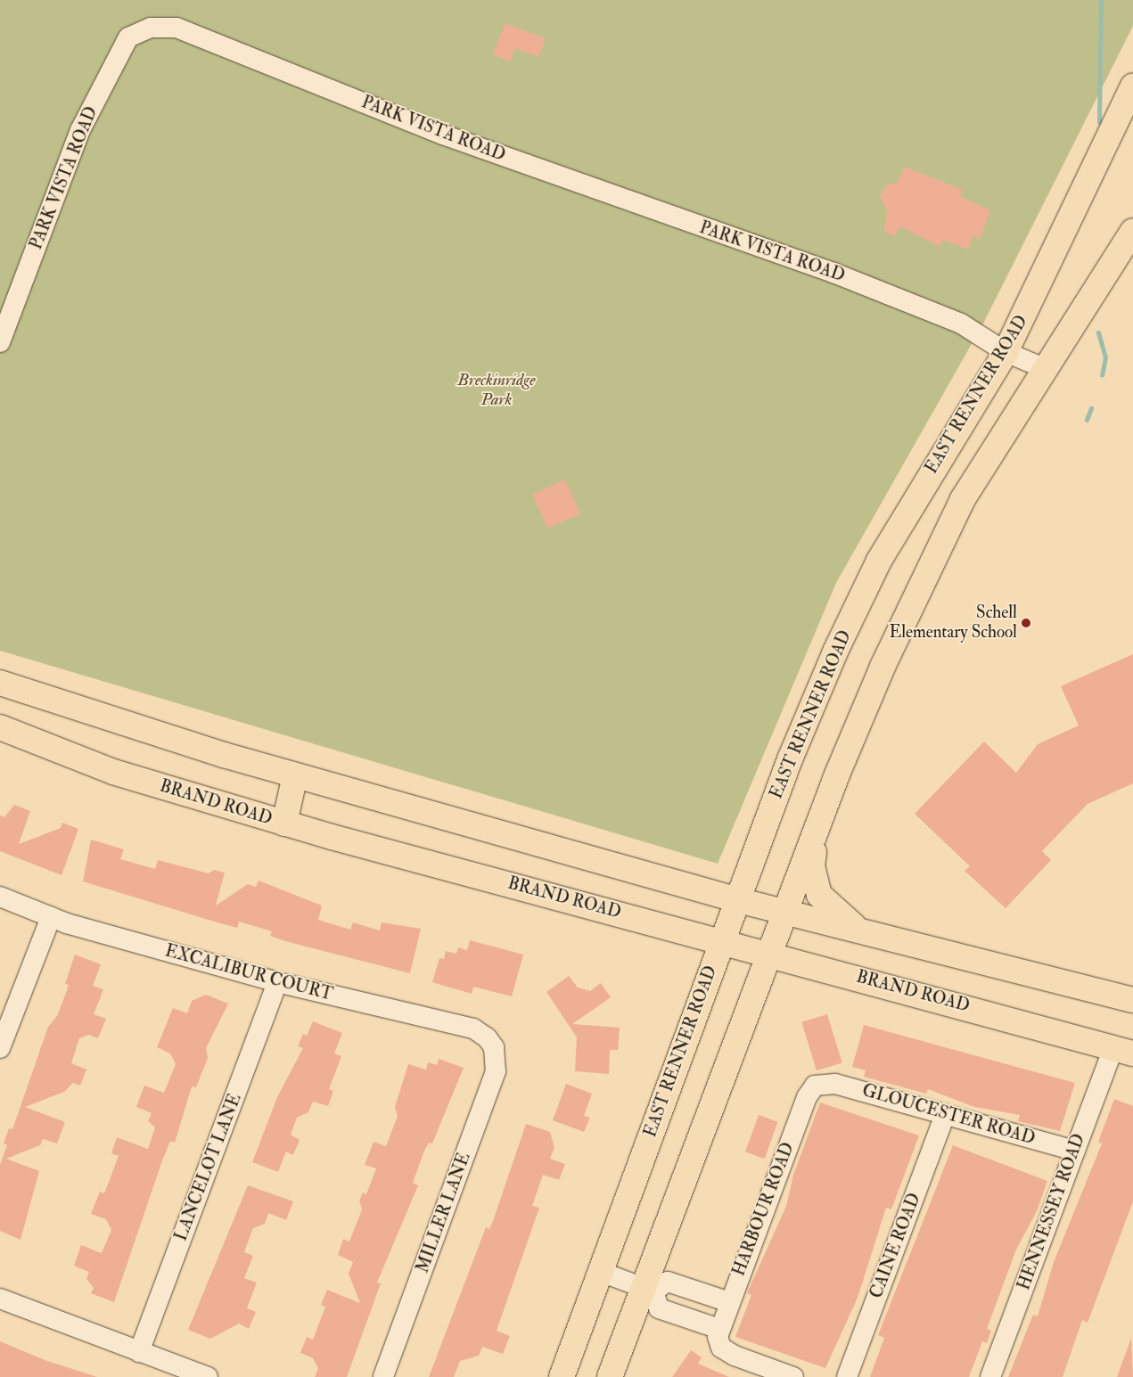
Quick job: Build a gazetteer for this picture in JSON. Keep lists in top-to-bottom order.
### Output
{
  "streets": {
    "main road": ["EAST RENNER ROAD", "BRAND ROAD"],
    "street": [
      "PARK VISTA ROAD",
      "EXCALIBUR COURT",
      "GLOUCESTER ROAD",
      "LANCELOT LANE",
      "HARBOUR ROAD",
      "HENNESSEY ROAD",
      "MILLER LANE",
      "CAINE ROAD"
    ]
  },
  "crossings": [
    ["PARK VISTA ROAD", "EAST RENNER ROAD"],
    ["EAST RENNER ROAD", "BRAND ROAD"],
    ["BRAND ROAD", "HENNESSEY ROAD"],
    ["EXCALIBUR COURT", "LANCELOT LANE"],
    ["EXCALIBUR COURT", "MILLER LANE"],
    ["GLOUCESTER ROAD", "HARBOUR ROAD"],
    ["GLOUCESTER ROAD", "HENNESSEY ROAD"],
    ["GLOUCESTER ROAD", "CAINE ROAD"]
  ],
  "parks": ["Breckinridge Park"],
  "places": ["Schell Elementary School"]
}
